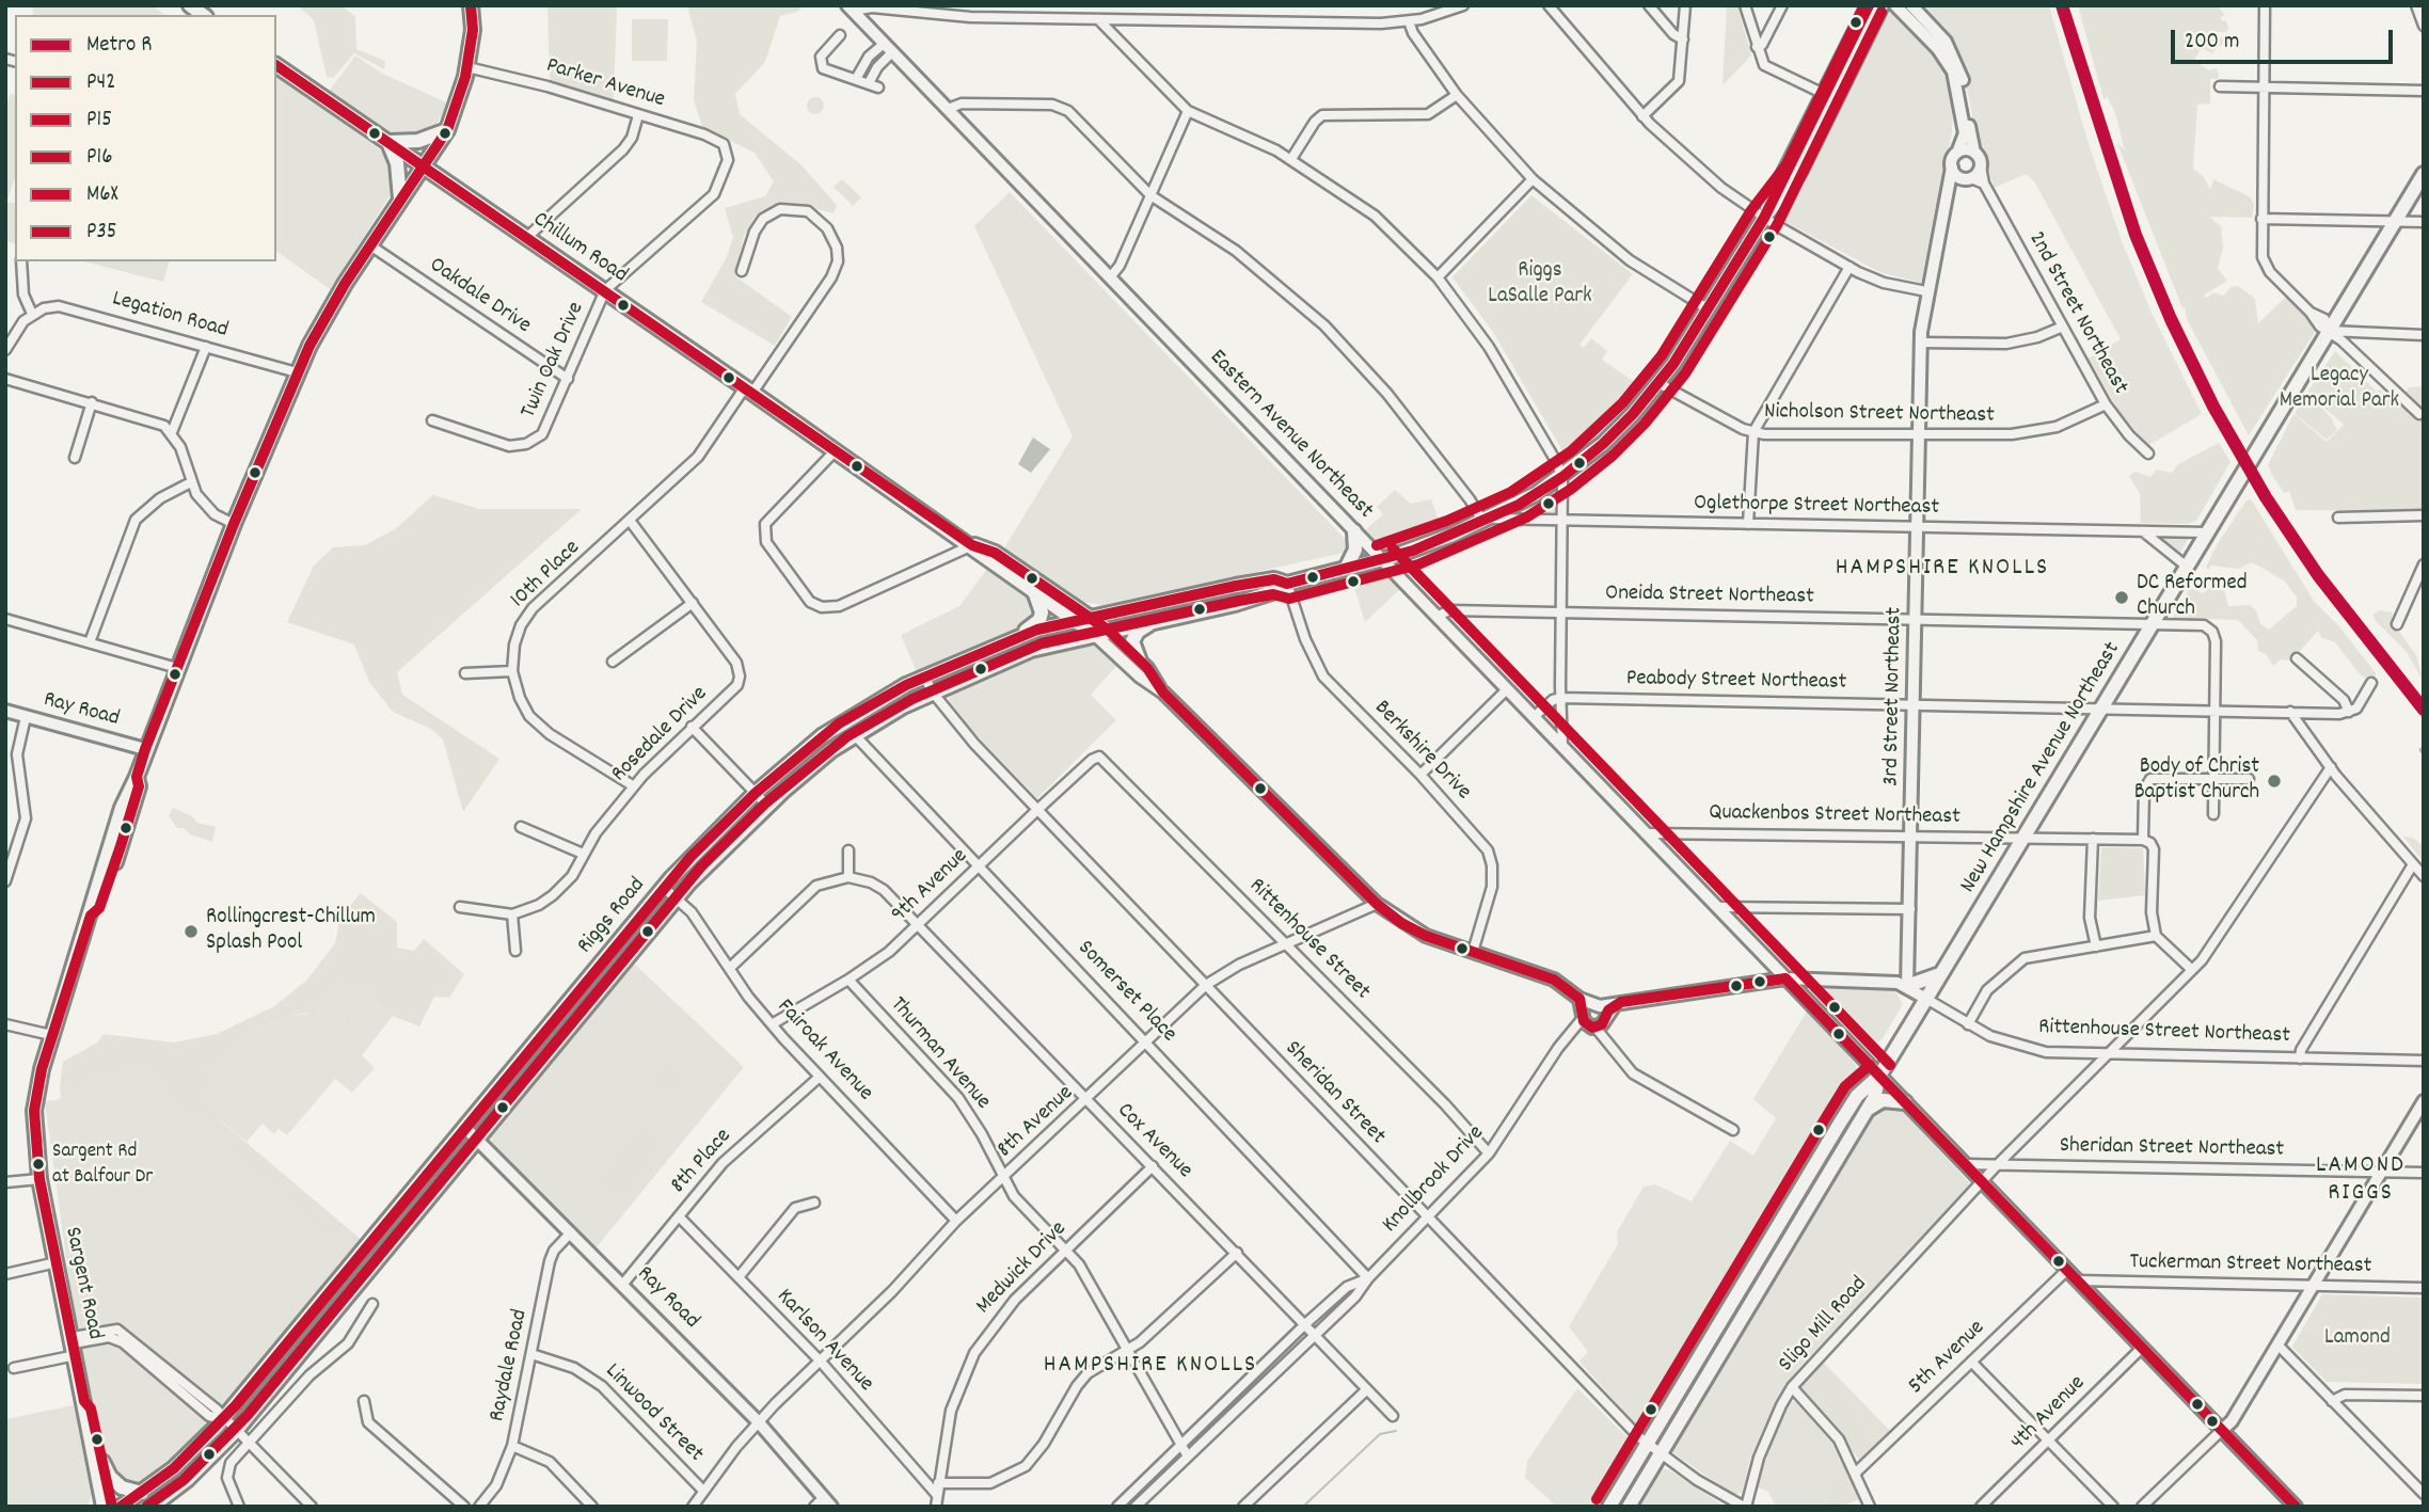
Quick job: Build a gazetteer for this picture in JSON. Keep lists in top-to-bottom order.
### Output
{
  "streets": {
    "main road": [
      "Chillum Road",
      "New Hampshire Avenue Northeast",
      "Riggs Road",
      "Sargent Road"
    ],
    "street": [
      "Parker Avenue",
      "Oakdale Drive",
      "2nd Street Northeast",
      "Legation Road",
      "Twin Oak Drive",
      "Nicholson Street Northeast",
      "Eastern Avenue Northeast",
      "Oglethorpe Street Northeast",
      "10th Place",
      "Oneida Street Northeast",
      "Peabody Street Northeast",
      "3rd Street Northeast",
      "Ray Road",
      "Rosedale Drive",
      "Berkshire Drive",
      "Quackenbos Street Northeast",
      "9th Avenue",
      "Rittenhouse Street",
      "Somerset Place",
      "Rittenhouse Street Northeast",
      "Fairoak Avenue",
      "Thurman Avenue",
      "Sheridan Street",
      "8th Avenue",
      "Cox Avenue",
      "Sheridan Street Northeast",
      "8th Place",
      "Knollbrook Drive",
      "Tuckerman Street Northeast",
      "Medwick Drive",
      "Sligo Mill Road",
      "Karlson Avenue",
      "5th Avenue",
      "Raydale Road",
      "Linwood Street",
      "4th Avenue"
    ]
  },
  "crossings": [
    ["Parker Avenue", "Twin Oak Drive"],
    ["Parker Avenue", "Sargent Road"],
    ["Chillum Road", "Twin Oak Drive"],
    ["Chillum Road", "10th Place"],
    ["Chillum Road", "Berkshire Drive"],
    ["Chillum Road", "Riggs Road"],
    ["Chillum Road", "8th Avenue"],
    ["Chillum Road", "Knollbrook Drive"],
    ["Chillum Road", "Sargent Road"],
    ["Oakdale Drive", "Twin Oak Drive"],
    ["Oakdale Drive", "Sargent Road"],
    ["2nd Street Northeast", "Nicholson Street Northeast"],
    ["2nd Street Northeast", "3rd Street Northeast"],
    ["Legation Road", "Sargent Road"],
    ["Nicholson Street Northeast", "3rd Street Northeast"],
    ["Nicholson Street Northeast", "Riggs Road"],
    ["Eastern Avenue Northeast", "Oneida Street Northeast"],
    ["Eastern Avenue Northeast", "New Hampshire Avenue Northeast"],
    ["Eastern Avenue Northeast", "Quackenbos Street Northeast"],
    ["Eastern Avenue Northeast", "Riggs Road"],
    ["Eastern Avenue Northeast", "Rittenhouse Street Northeast"],
    ["Eastern Avenue Northeast", "Sheridan Street Northeast"],
    ["Eastern Avenue Northeast", "Tuckerman Street Northeast"],
    ["Eastern Avenue Northeast", "Sligo Mill Road"],
    ["Eastern Avenue Northeast", "5th Avenue"],
    ["Eastern Avenue Northeast", "4th Avenue"],
    ["Oglethorpe Street Northeast", "3rd Street Northeast"],
    ["Oglethorpe Street Northeast", "New Hampshire Avenue Northeast"],
    ["Oglethorpe Street Northeast", "Riggs Road"],
    ["10th Place", "Rosedale Drive"],
    ["Oneida Street Northeast", "Peabody Street Northeast"],
    ["Oneida Street Northeast", "3rd Street Northeast"],
    ["Oneida Street Northeast", "New Hampshire Avenue Northeast"],
    ["Peabody Street Northeast", "3rd Street Northeast"],
    ["Peabody Street Northeast", "New Hampshire Avenue Northeast"],
    ["3rd Street Northeast", "Quackenbos Street Northeast"],
    ["3rd Street Northeast", "Rittenhouse Street Northeast"],
    ["Ray Road", "Riggs Road"],
    ["Ray Road", "8th Avenue"],
    ["Ray Road", "8th Place"],
    ["Ray Road", "Sargent Road"],
    ["Ray Road", "Raydale Road"],
    ["Berkshire Drive", "Riggs Road"],
    ["New Hampshire Avenue Northeast", "Quackenbos Street Northeast"],
    ["New Hampshire Avenue Northeast", "Rittenhouse Street Northeast"],
    ["9th Avenue", "Rittenhouse Street"],
    ["9th Avenue", "Somerset Place"],
    ["9th Avenue", "Fairoak Avenue"],
    ["9th Avenue", "Thurman Avenue"],
    ["9th Avenue", "Sheridan Street"],
    ["9th Avenue", "Cox Avenue"],
    ["Riggs Road", "Somerset Place"],
    ["Riggs Road", "Fairoak Avenue"],
    ["Riggs Road", "Sheridan Street"],
    ["Rittenhouse Street", "8th Avenue"],
    ["Rittenhouse Street", "Knollbrook Drive"],
    ["Somerset Place", "8th Avenue"],
    ["Somerset Place", "Knollbrook Drive"],
    ["Rittenhouse Street Northeast", "Sligo Mill Road"],
    ["Fairoak Avenue", "8th Avenue"],
    ["Fairoak Avenue", "8th Place"],
    ["Thurman Avenue", "8th Avenue"],
    ["Thurman Avenue", "Knollbrook Drive"],
    ["Thurman Avenue", "Medwick Drive"],
    ["Sheridan Street", "8th Avenue"],
    ["Sheridan Street", "Knollbrook Drive"],
    ["Sheridan Street", "Sligo Mill Road"],
    ["8th Avenue", "Cox Avenue"],
    ["8th Avenue", "Karlson Avenue"],
    ["8th Avenue", "Linwood Street"],
    ["Cox Avenue", "Knollbrook Drive"],
    ["Cox Avenue", "Medwick Drive"],
    ["Sheridan Street Northeast", "Sligo Mill Road"],
    ["8th Place", "Karlson Avenue"],
    ["Medwick Drive", "Karlson Avenue"],
    ["Raydale Road", "Linwood Street"]
  ],
  "districts": ["HAMPSHIRE KNOLLS", "LAMOND RIGGS", "HAMPSHIRE KNOLLS"],
  "parks": ["Riggs LaSalle Park", "Legacy Memorial Park", "Lamond"],
  "places": [
    "DC Reformed Church",
    "Body of Christ Baptist Church",
    "Rollingcrest-Chillum Splash Pool",
    "Sargent Rd at Balfour Dr"
  ],
  "lines": [
    "metro line R",
    "transit line P15",
    "transit line M6X",
    "transit line P35",
    "transit line P16",
    "transit line P42"
  ],
  "legend": [
    "Metro R",
    "P42",
    "P15",
    "P16",
    "M6X",
    "P35"
  ],
  "scale_bar": "200 m"
}
